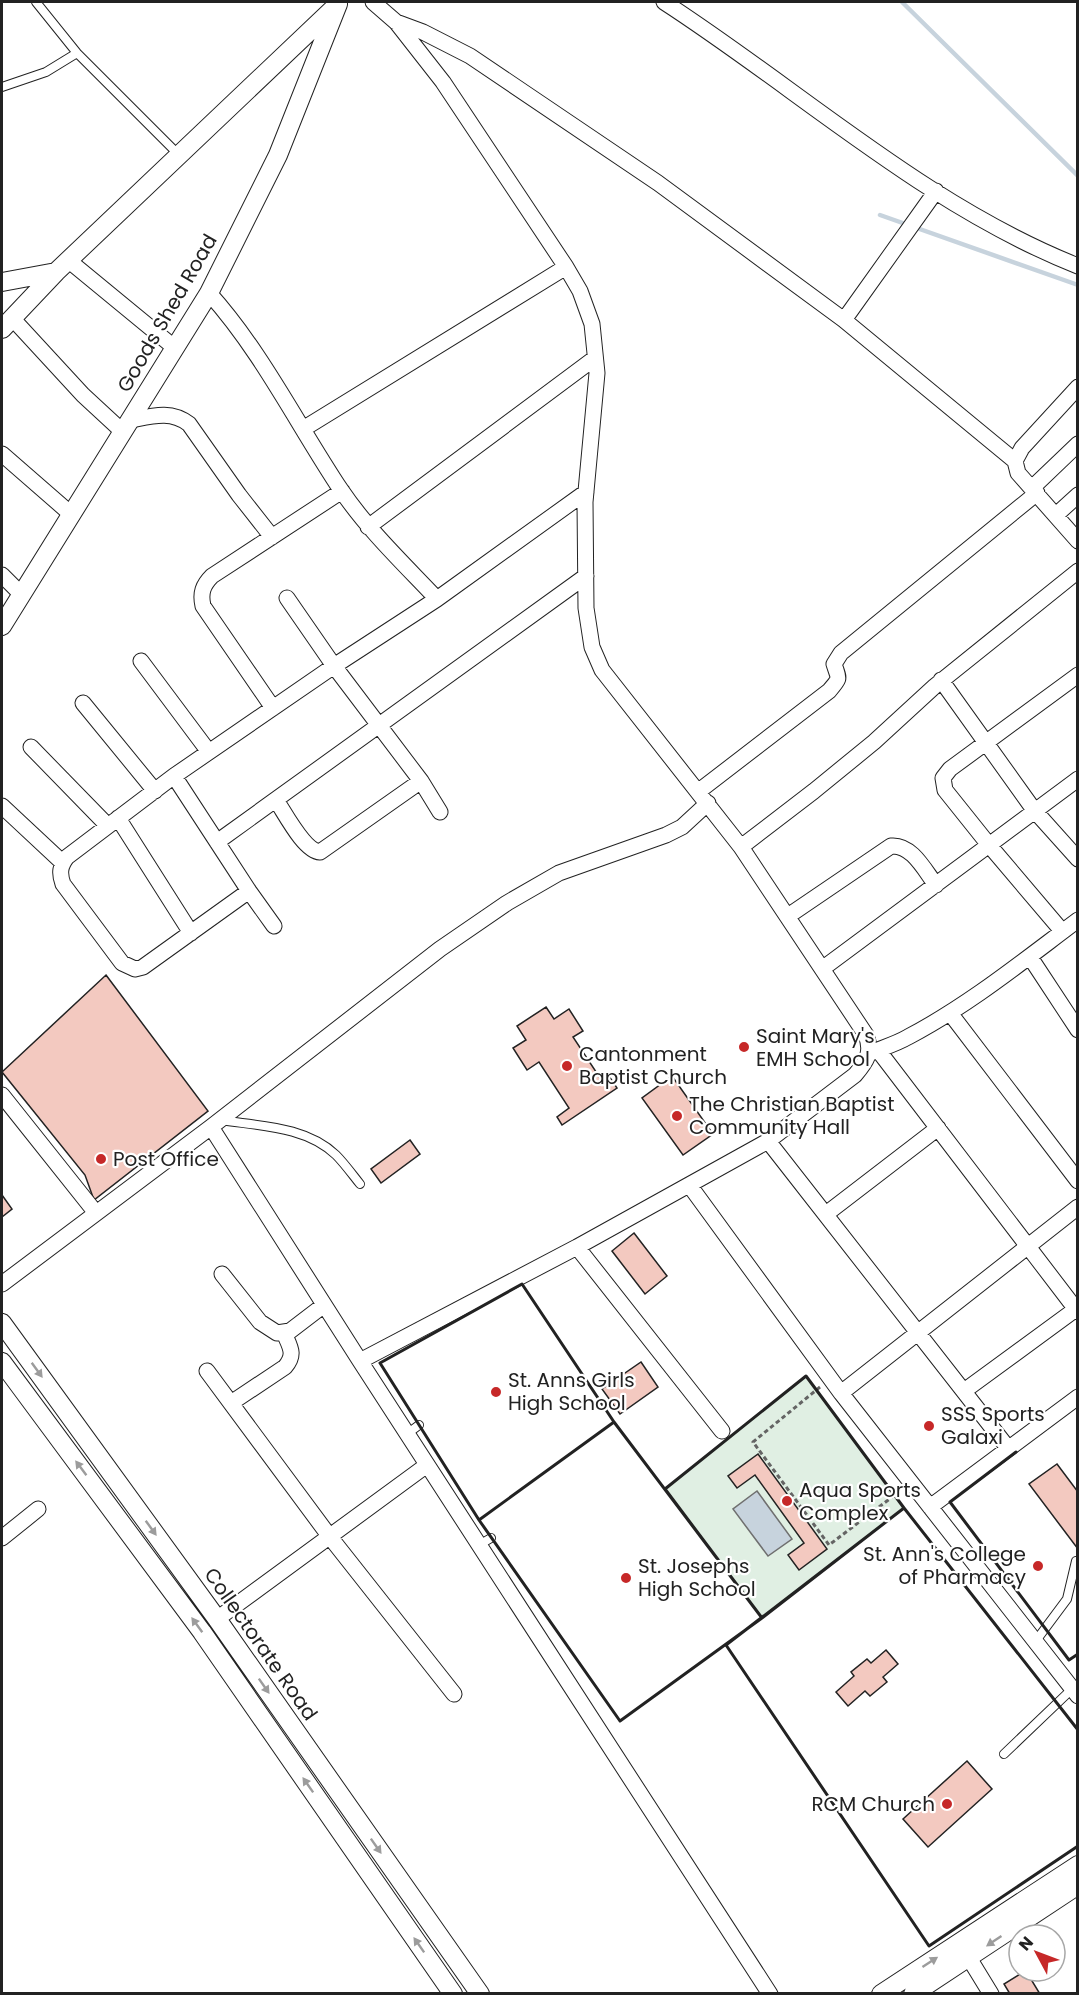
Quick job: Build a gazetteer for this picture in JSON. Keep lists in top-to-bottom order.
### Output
{
  "streets": {
    "street": ["Goods Shed Road", "Collectorate Road"]
  },
  "places": [
    "Saint Mary's EMH School",
    "Cantonment Baptist Church",
    "The Christian Baptist Community Hall",
    "Post Office",
    "St. Anns Girls High School",
    "SSS Sports Galaxi",
    "Aqua Sports Complex",
    "St. Ann's College of Pharmacy",
    "St. Josephs High School",
    "RCM Church"
  ],
  "north": "top left"
}
